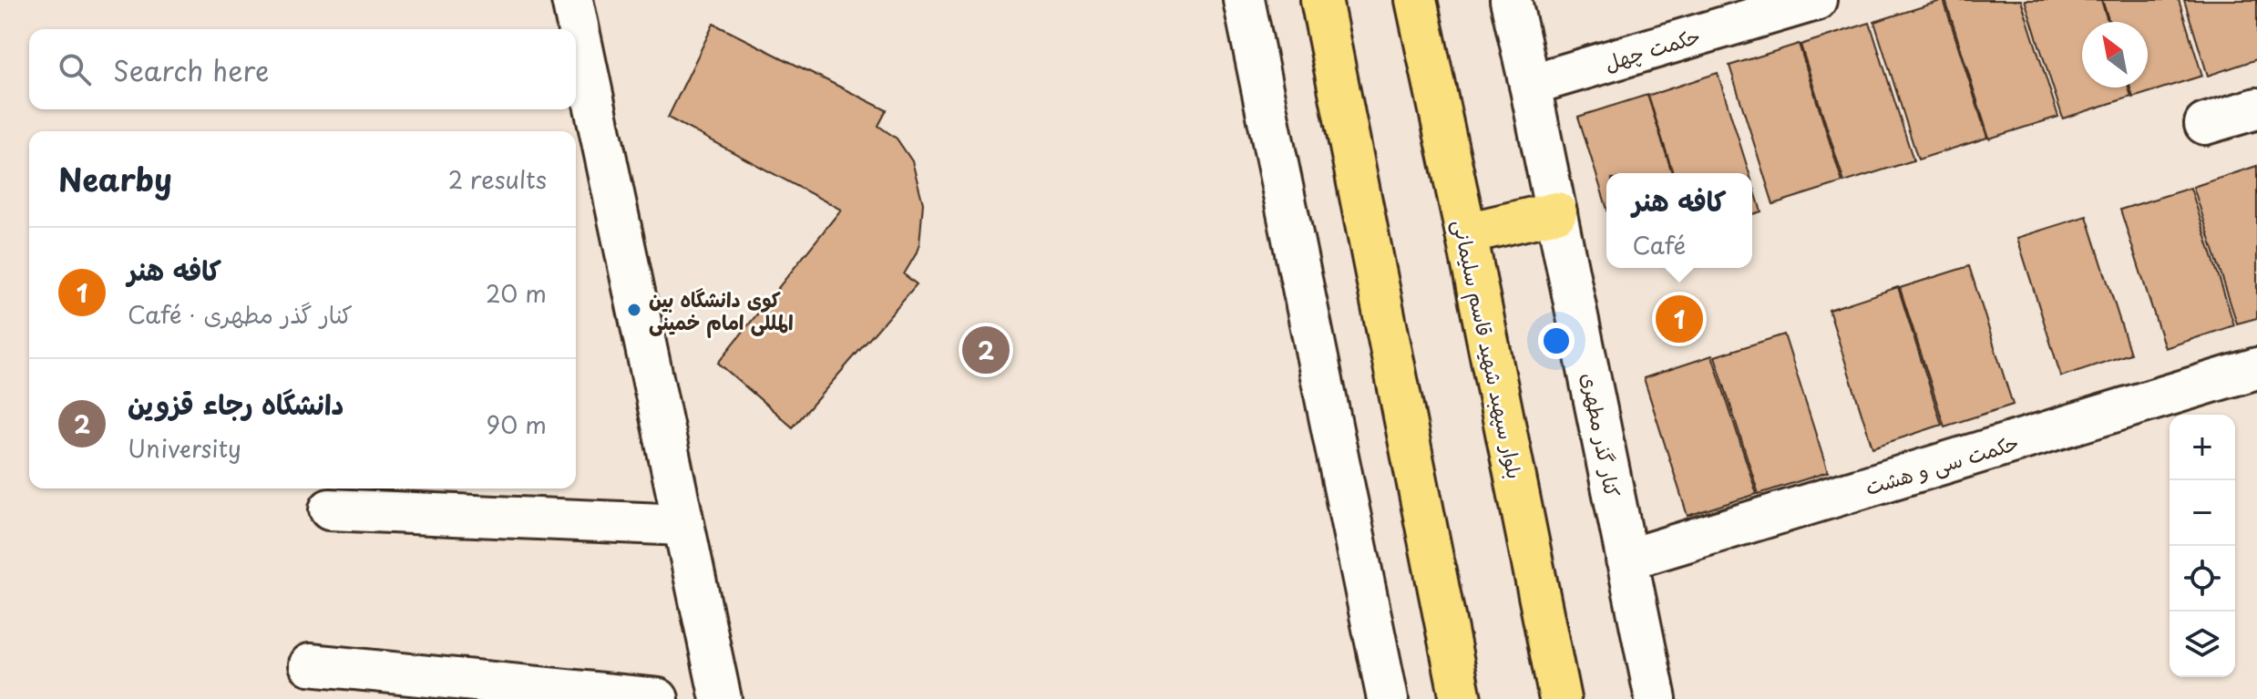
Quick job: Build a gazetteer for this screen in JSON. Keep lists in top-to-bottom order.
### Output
{
  "streets": {
    "main road": ["بلوار سپهبد شهید قاسم سلیمانی"],
    "street": ["حکمت چهل", "کنار گذر مطهری", "حکمت سی و هشت"]
  },
  "crossings": [
    ["حکمت چهل", "کنار گذر مطهری"],
    ["کنار گذر مطهری", "حکمت سی و هشت"]
  ],
  "places": ["کوی دانشگاه بین المللی امام خمینی"],
  "north": "top left",
  "page": {
    "search": "Search here",
    "heading": ["Nearby", "2 results"],
    "popup": ["کافه هنر", "Café"],
    "list": [
      {
        "mark": "1",
        "name": "کافه هنر",
        "note": "Café · کنار گذر مطهری",
        "value": "20 m"
      },
      {
        "mark": "2",
        "name": "دانشگاه رجاء قزوین",
        "note": "University",
        "value": "90 m"
      }
    ],
    "pins": ["1", "2"],
    "map_buttons": ["+", "−"]
  }
}
